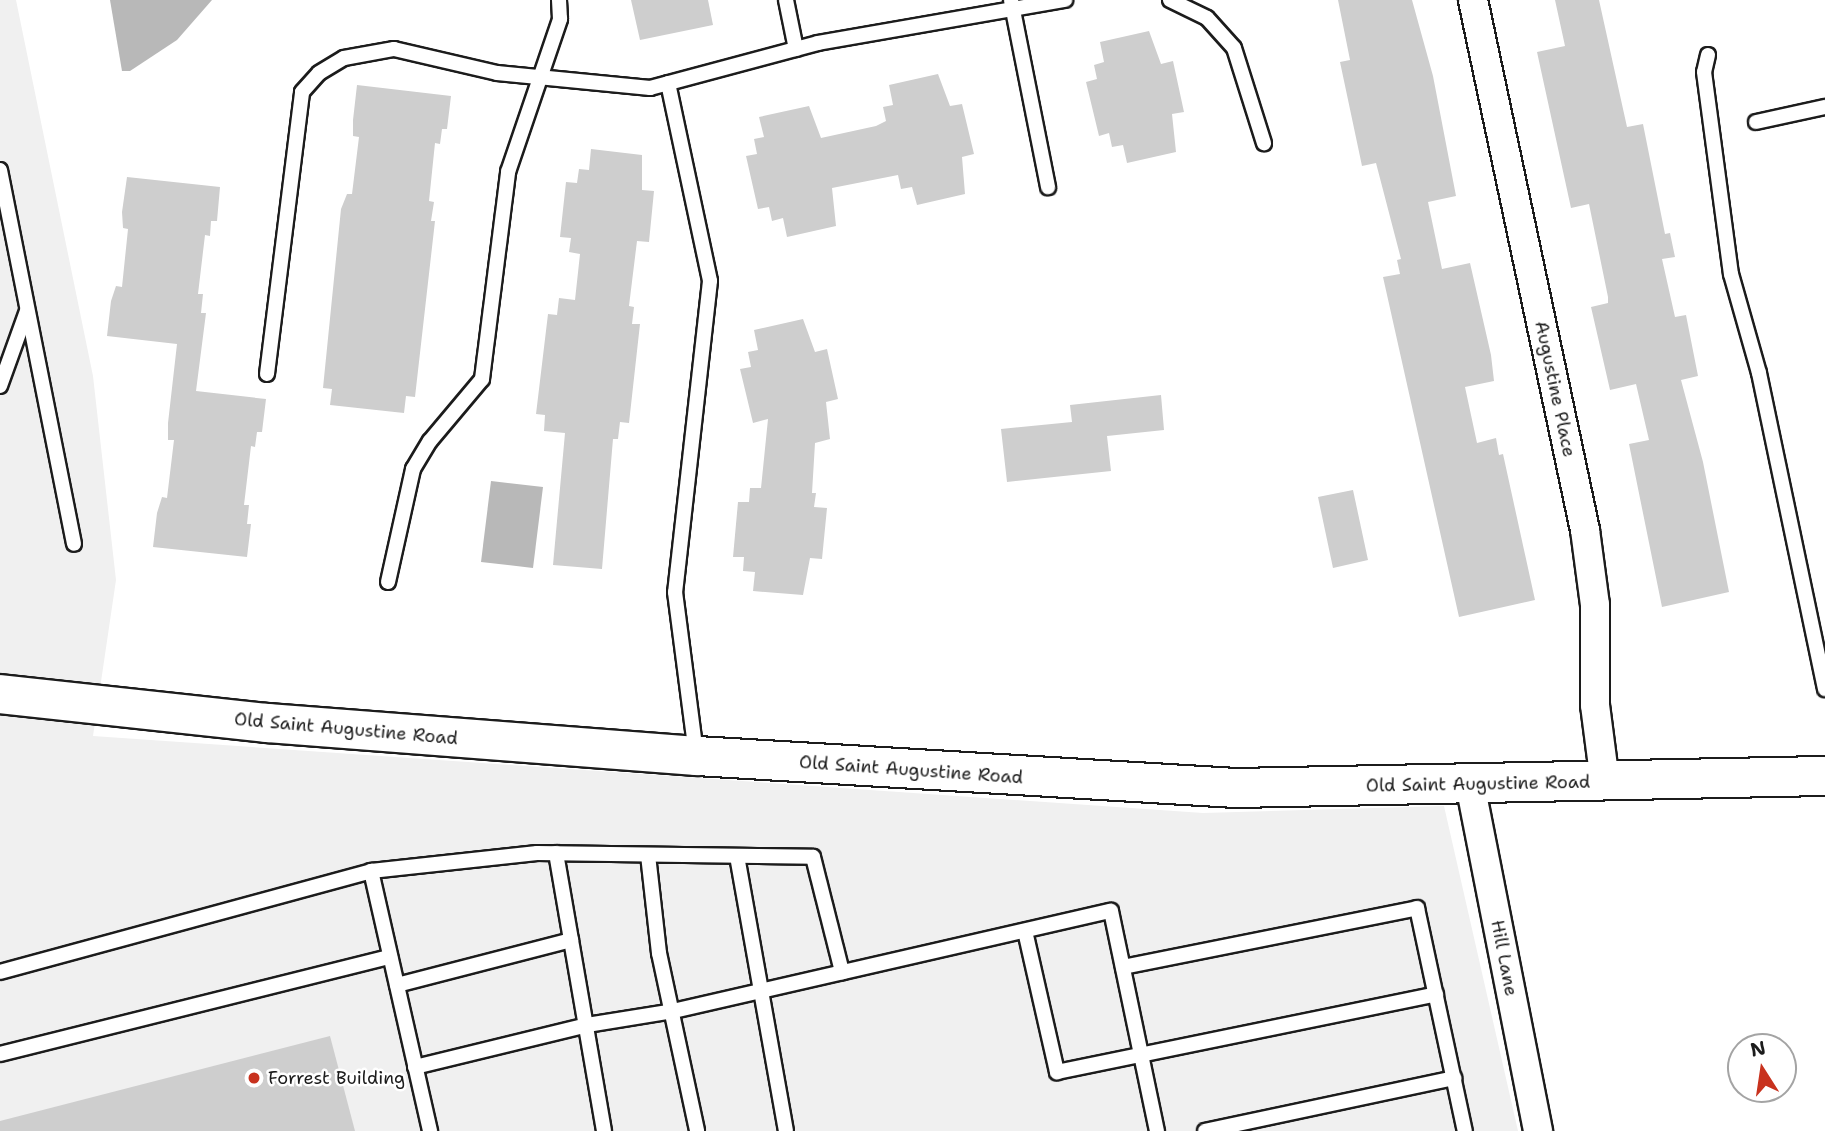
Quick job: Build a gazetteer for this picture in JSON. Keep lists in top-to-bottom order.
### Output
{
  "streets": {
    "street": ["Augustine Place", "Old Saint Augustine Road", "Hill Lane"]
  },
  "crossings": [
    ["Augustine Place", "Old Saint Augustine Road"],
    ["Old Saint Augustine Road", "Hill Lane"]
  ],
  "places": ["Forrest Building"],
  "north": "top"
}
